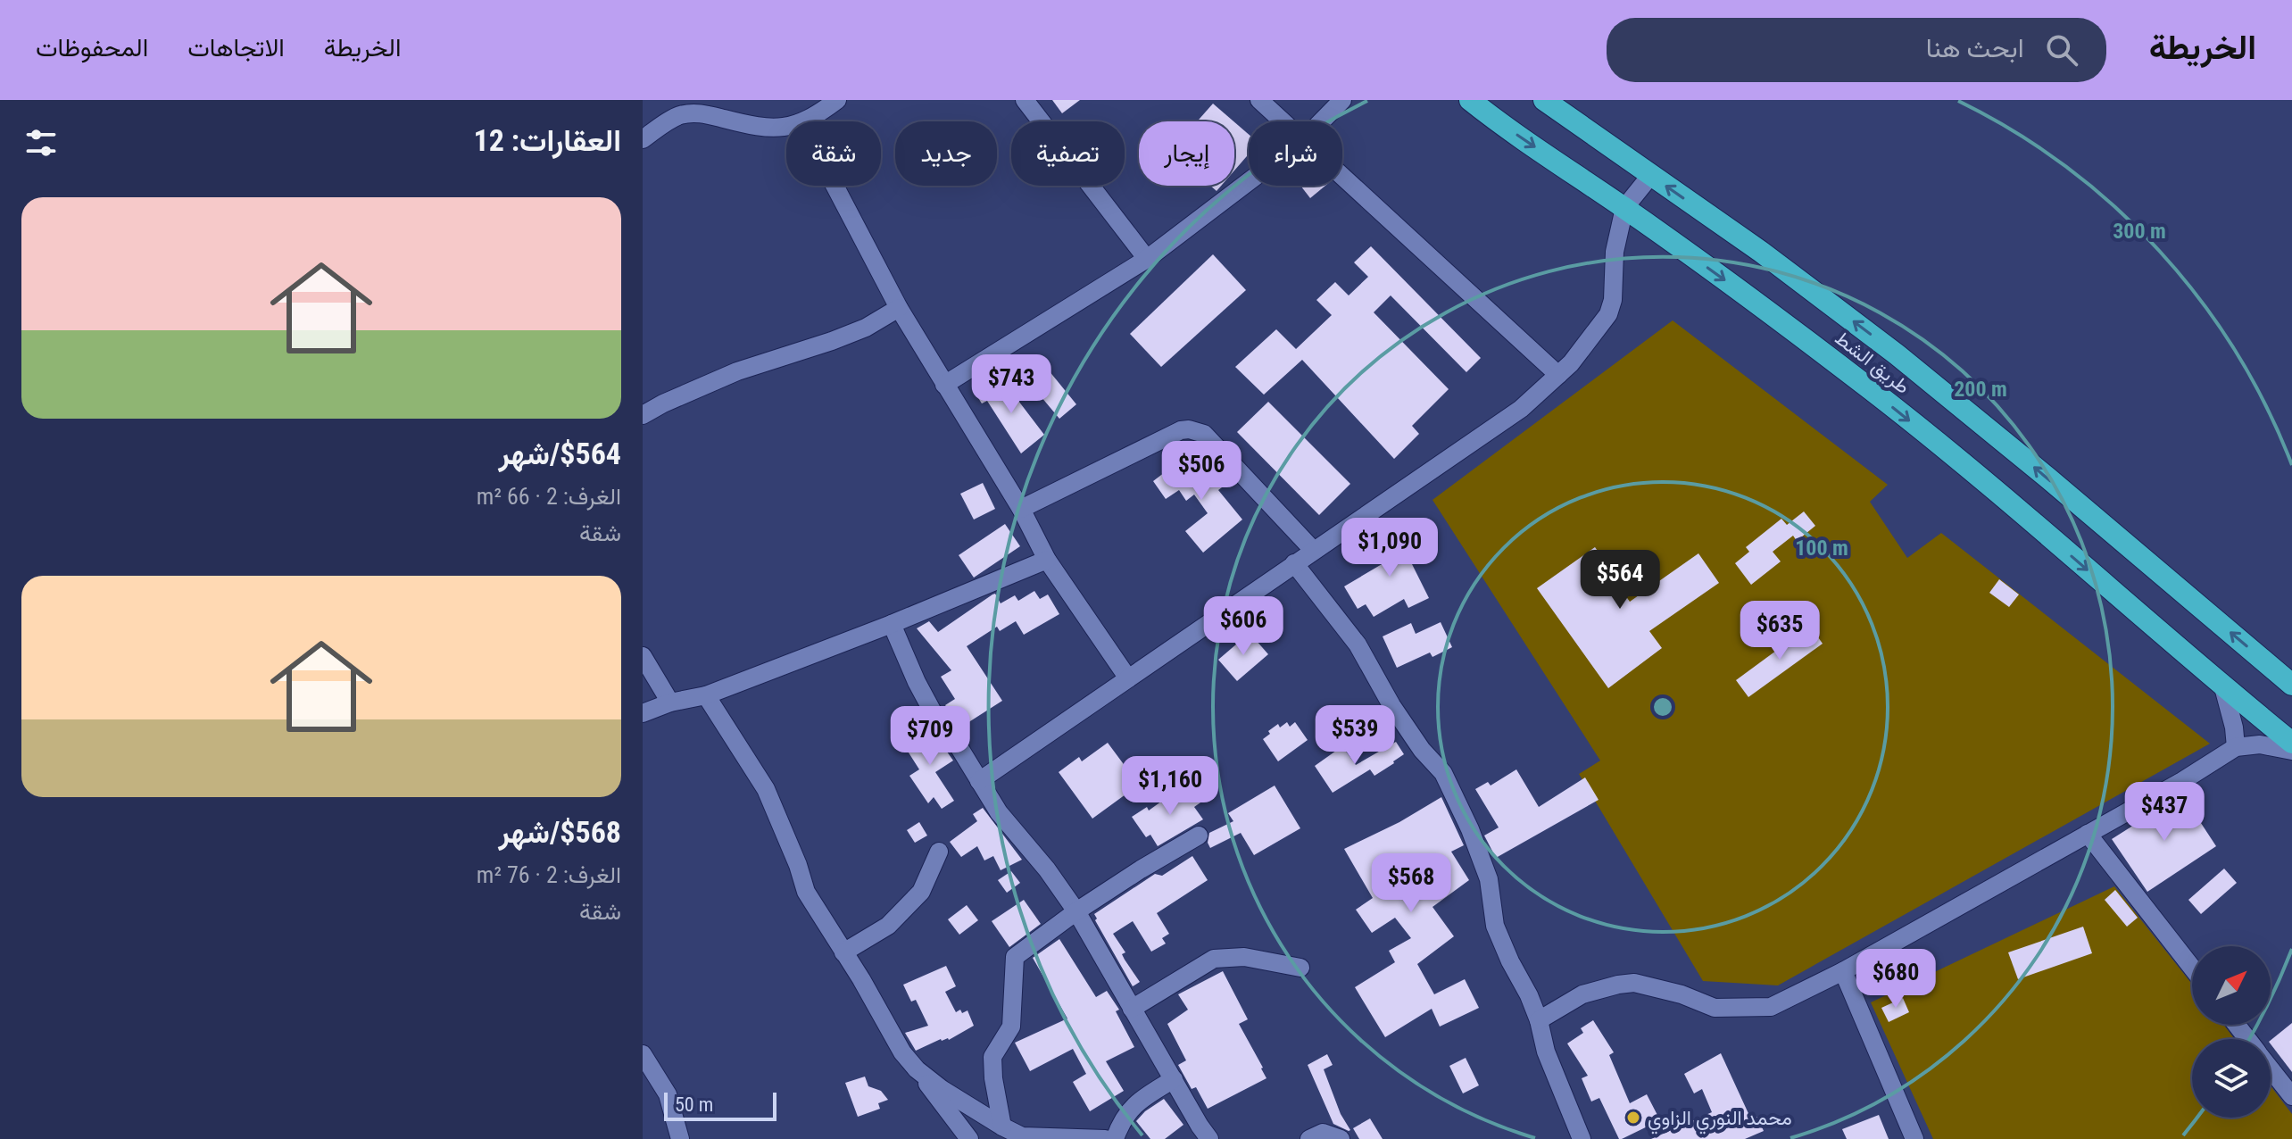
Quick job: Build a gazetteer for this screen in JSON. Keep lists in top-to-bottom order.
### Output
{
  "streets": {
    "highway": ["طريق الشط"]
  },
  "places": ["محمد النوري الزاوي"],
  "scale_bar": "50 m",
  "north": "top right",
  "page": {
    "header": "الخريطة",
    "search": "ابحث هنا",
    "nav": ["الخريطة", "الاتجاهات", "المحفوظات"],
    "heading": "العقارات: 12",
    "chip": [
      "شراء",
      "إيجار",
      "تصفية",
      "جديد",
      "شقة"
    ],
    "list": [
      {
        "name": "$564/شهر",
        "note": "الغرف: 2 · 66 m² · شقة"
      },
      {
        "name": "$568/شهر",
        "note": "الغرف: 2 · 76 m² · شقة"
      }
    ],
    "price": [
      "$743",
      "$506",
      "$1,090",
      "$564",
      "$606",
      "$635",
      "$539",
      "$709",
      "$1,160",
      "$437",
      "$568",
      "$680"
    ],
    "scale": "50 m"
  },
  "rings": ["300 m", "200 m", "100 m"]
}
